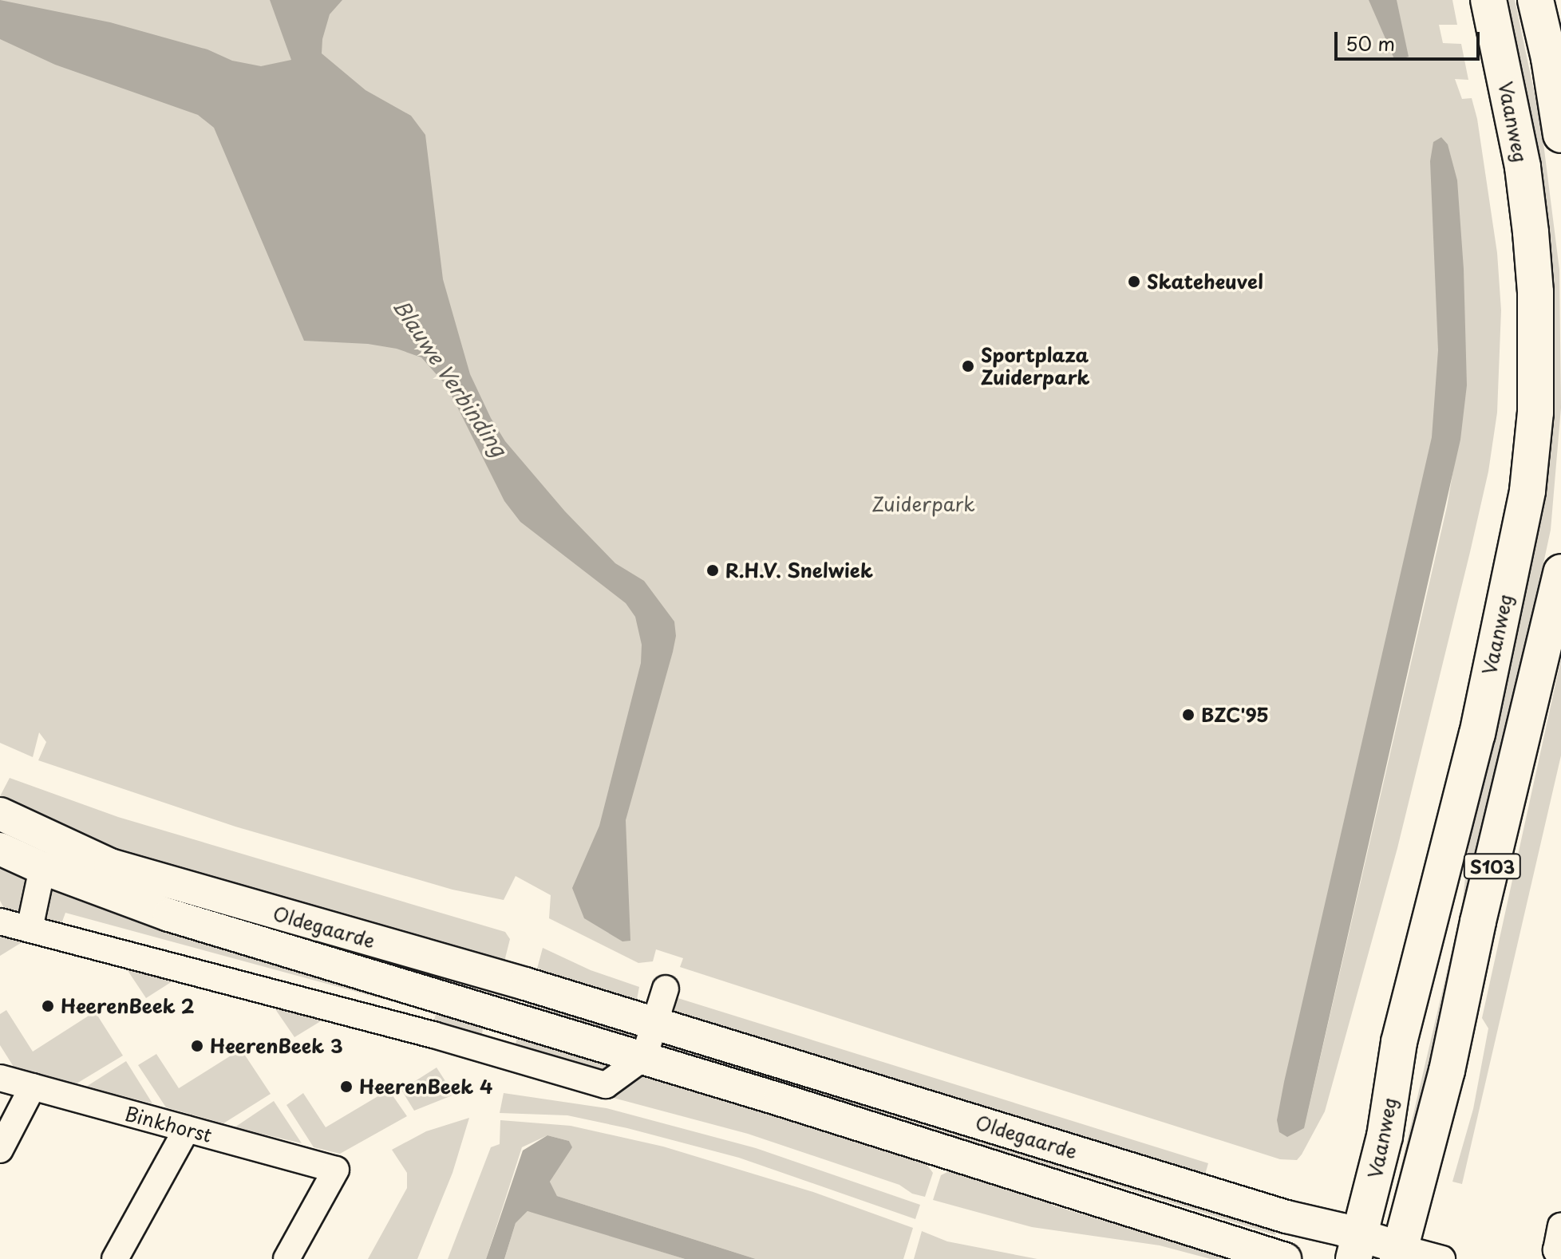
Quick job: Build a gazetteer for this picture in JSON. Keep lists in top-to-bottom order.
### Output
{
  "streets": {
    "highway": ["Vaanweg", "S103"],
    "main road": ["Oldegaarde"],
    "street": ["Binkhorst"]
  },
  "crossings": [
    ["Vaanweg", "Oldegaarde"],
    ["S103", "Oldegaarde"]
  ],
  "water": ["Blauwe Verbinding"],
  "parks": ["Zuiderpark"],
  "places": [
    "Skateheuvel",
    "Sportplaza Zuiderpark",
    "R.H.V. Snelwiek",
    "BZC'95",
    "HeerenBeek 2",
    "HeerenBeek 3",
    "HeerenBeek 4"
  ],
  "scale_bar": "50 m"
}
